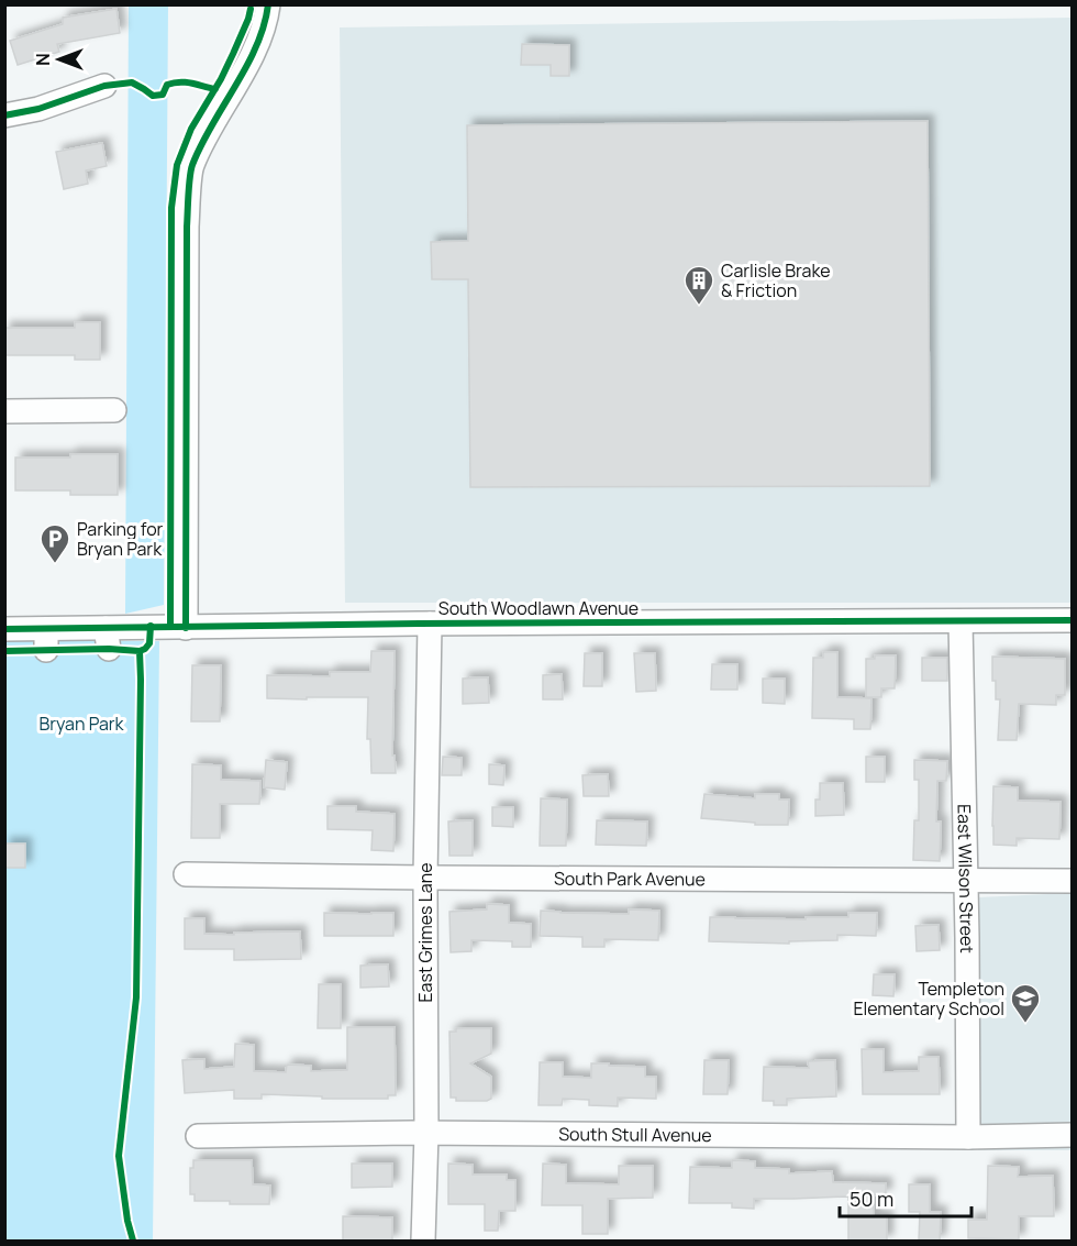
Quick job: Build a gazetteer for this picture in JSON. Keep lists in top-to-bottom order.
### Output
{
  "streets": {
    "street": [
      "South Woodlawn Avenue",
      "South Park Avenue",
      "East Wilson Street",
      "East Grimes Lane",
      "South Stull Avenue"
    ]
  },
  "crossings": [
    ["South Woodlawn Avenue", "East Wilson Street"],
    ["South Woodlawn Avenue", "East Grimes Lane"],
    ["South Park Avenue", "East Wilson Street"],
    ["South Park Avenue", "East Grimes Lane"],
    ["East Wilson Street", "South Stull Avenue"],
    ["East Grimes Lane", "South Stull Avenue"]
  ],
  "parks": ["Bryan Park"],
  "places": {
    "building": ["Carlisle Brake & Friction"],
    "parking": ["Parking for Bryan Park"],
    "school or university": ["Templeton Elementary School"]
  },
  "scale_bar": "50 m",
  "north": "left"
}
